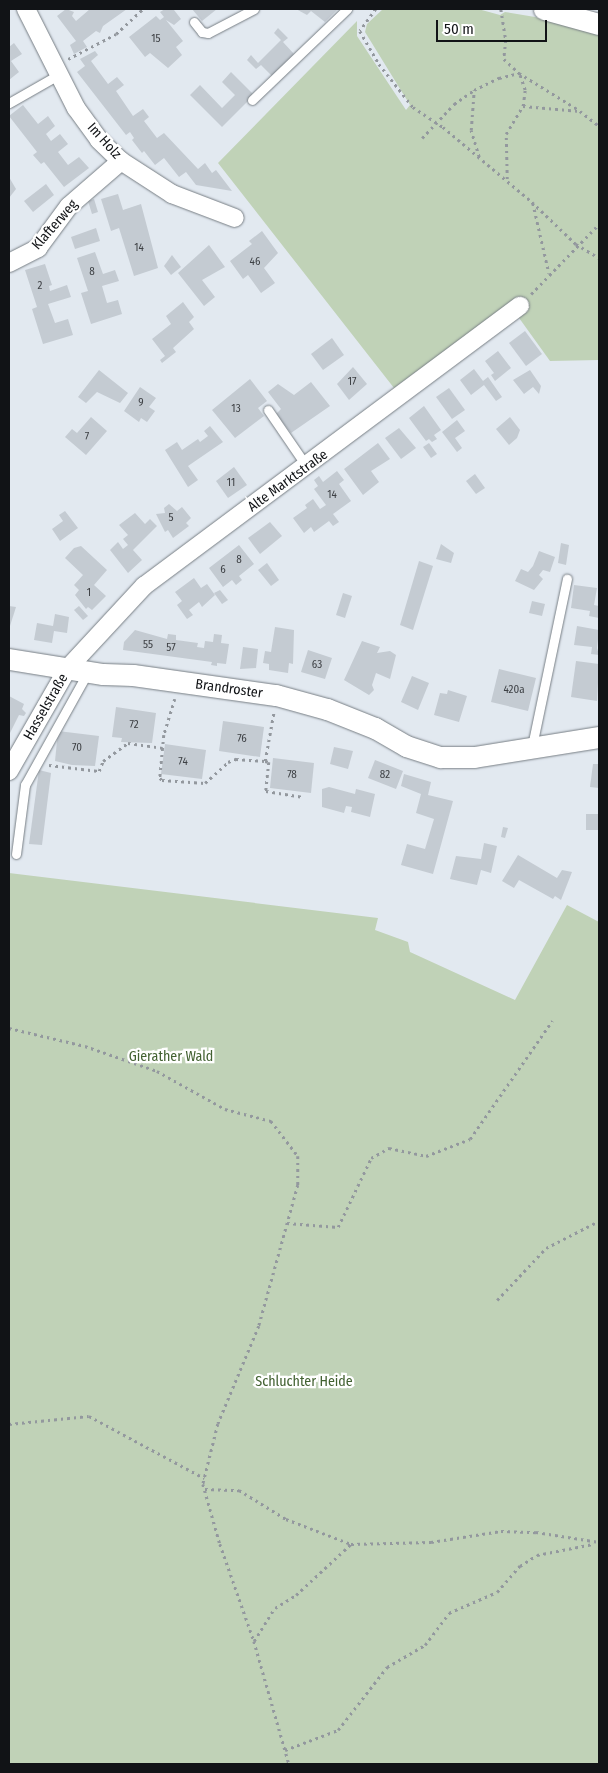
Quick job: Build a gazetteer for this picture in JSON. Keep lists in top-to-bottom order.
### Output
{
  "streets": {
    "street": [
      "Im Holz",
      "Klafterweg",
      "Alte Marktstraße",
      "Brandroster",
      "Hasselstraße"
    ]
  },
  "crossings": [
    ["Im Holz", "Klafterweg"],
    ["Alte Marktstraße", "Brandroster"],
    ["Alte Marktstraße", "Hasselstraße"],
    ["Brandroster", "Hasselstraße"]
  ],
  "parks": ["Gierather Wald", "Schluchter Heide"],
  "house_numbers": [
    "15",
    "14",
    "46",
    "8",
    "2",
    "17",
    "9",
    "13",
    "7",
    "11",
    "14",
    "5",
    "8",
    "6",
    "1",
    "55",
    "57",
    "63",
    "420a",
    "72",
    "76",
    "70",
    "74",
    "78",
    "82"
  ],
  "scale_bar": "50 m"
}
